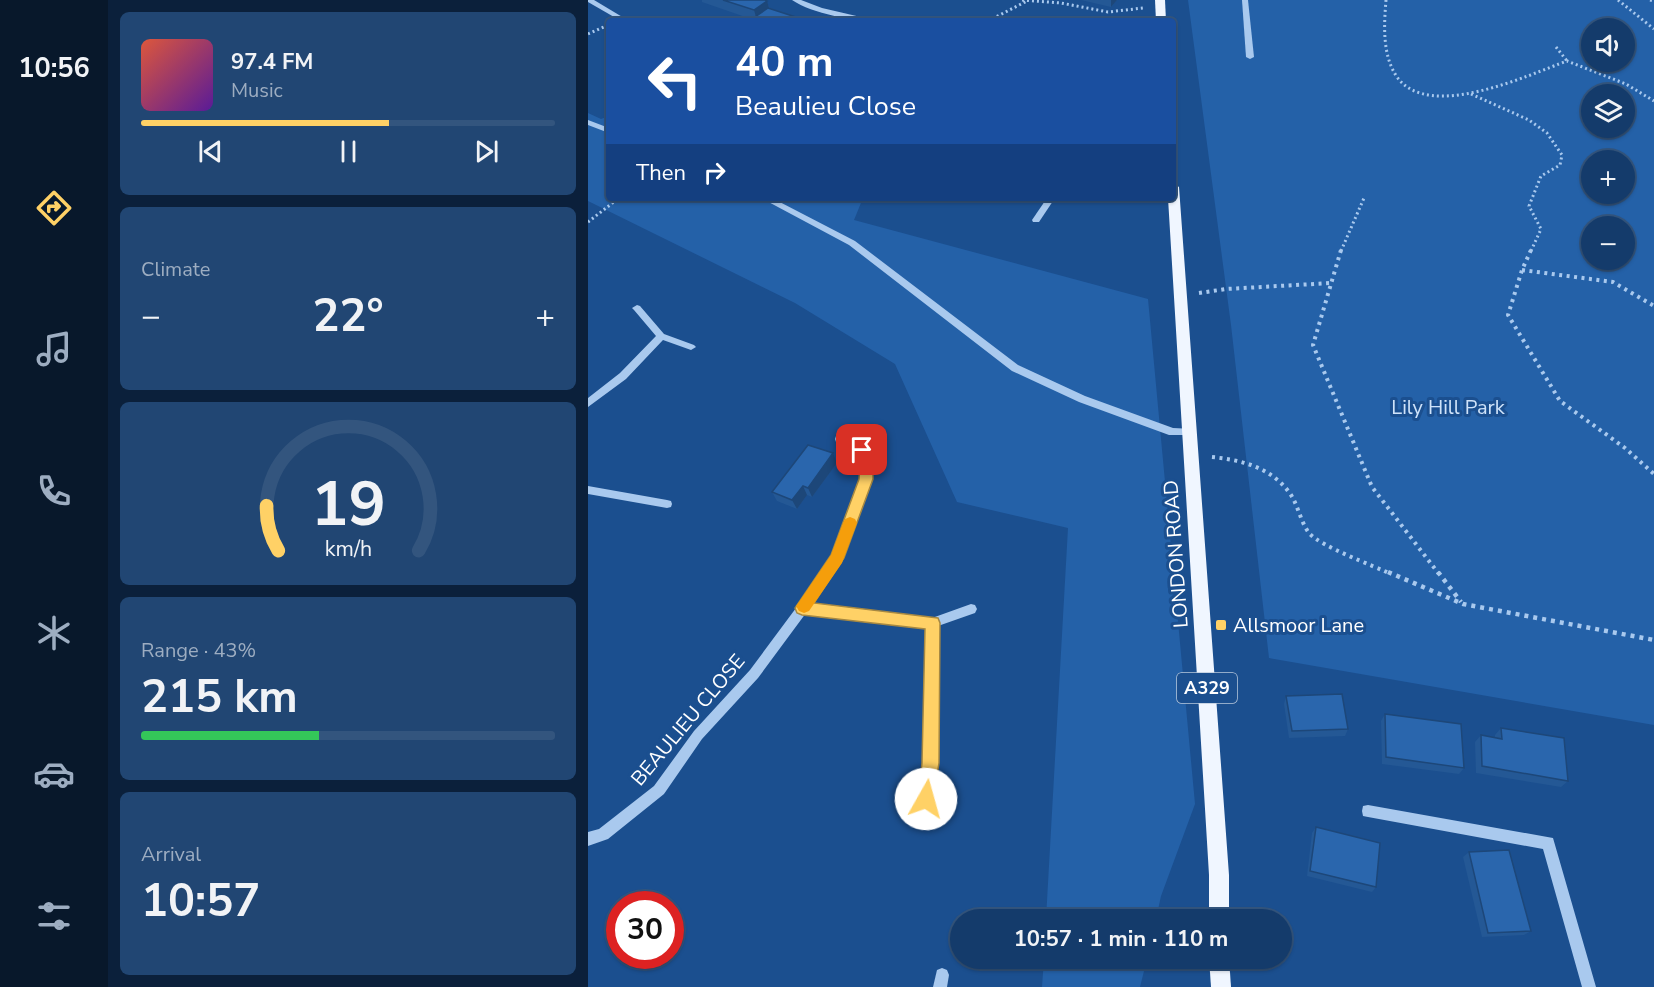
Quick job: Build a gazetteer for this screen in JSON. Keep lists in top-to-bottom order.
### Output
{
  "streets": {
    "main road": ["LONDON ROAD", "A329"],
    "street": ["BEAULIEU CLOSE"]
  },
  "parks": ["Lily Hill Park"],
  "places": {
    "transit": ["Allsmoor Lane"]
  },
  "page": {
    "tabs": "10:56",
    "map_buttons": ["+", "−"],
    "turn": ["40 m", "Beaulieu Close"],
    "song": ["97.4 FM", "Music"],
    "then": "Then",
    "tile": [
      "Climate",
      ["Range · 43%", "215 km"],
      ["Arrival", "10:57"]
    ],
    "heat": ["−", "22°", "+"],
    "limit": "30",
    "trip": "10:57 · 1 min · 110 m",
    "gauge": ["19", "km/h"]
  }
}
